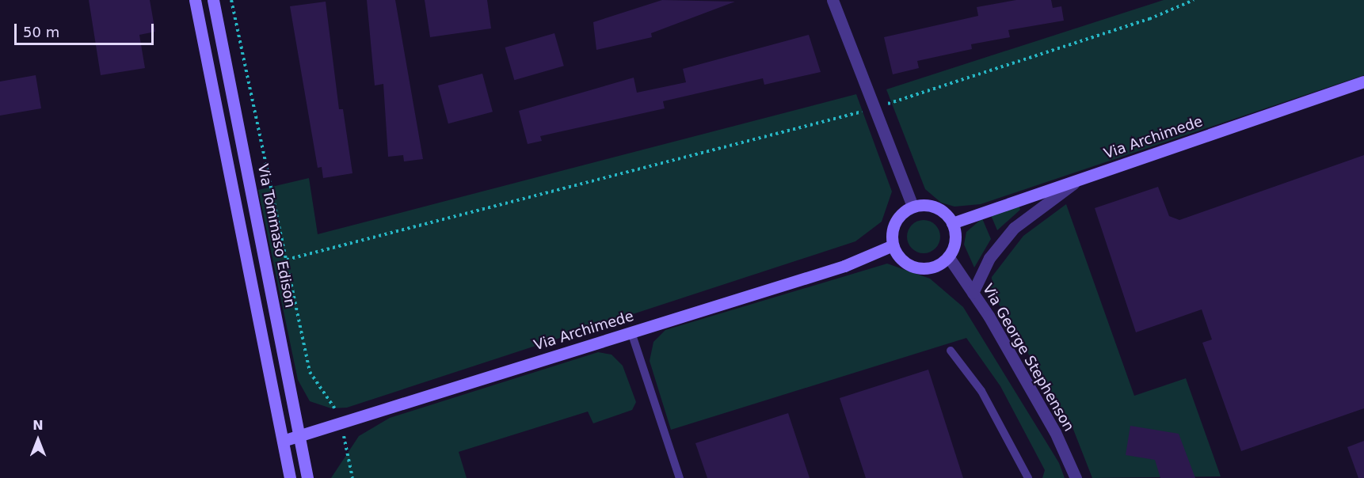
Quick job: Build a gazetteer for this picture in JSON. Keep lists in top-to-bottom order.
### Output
{
  "streets": {
    "street": ["Via Archimede", "Via Tommaso Edison", "Via George Stephenson"]
  },
  "crossings": [
    ["Via Archimede", "Via Tommaso Edison"],
    ["Via Archimede", "Via George Stephenson"]
  ],
  "scale_bar": "50 m",
  "north": "top"
}
